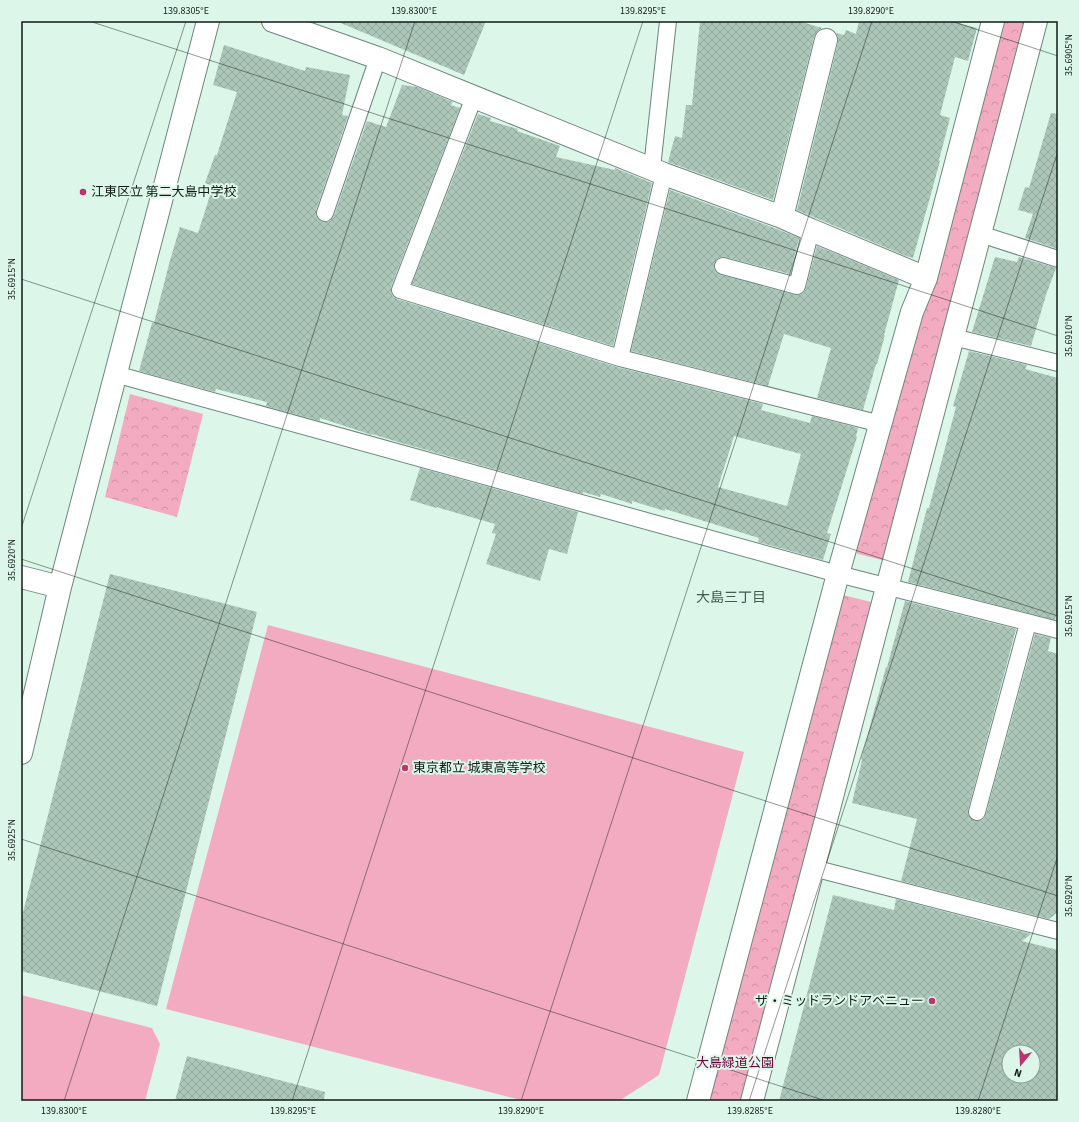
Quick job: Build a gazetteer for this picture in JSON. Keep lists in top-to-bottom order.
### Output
{
  "districts": ["大島三丁目"],
  "parks": ["大島緑道公園"],
  "places": ["江東区立 第二大島中学校", "東京都立 城東高等学校", "ザ・ミッドランドアベニュー"],
  "north": "bottom",
  "coordinates": [
    "139.8305°E",
    "139.8300°E",
    "139.8295°E",
    "139.8290°E",
    "35.6905°N",
    "35.6915°N",
    "35.6910°N",
    "35.6920°N",
    "35.6925°N",
    "139.8285°E",
    "139.8280°E"
  ]
}
